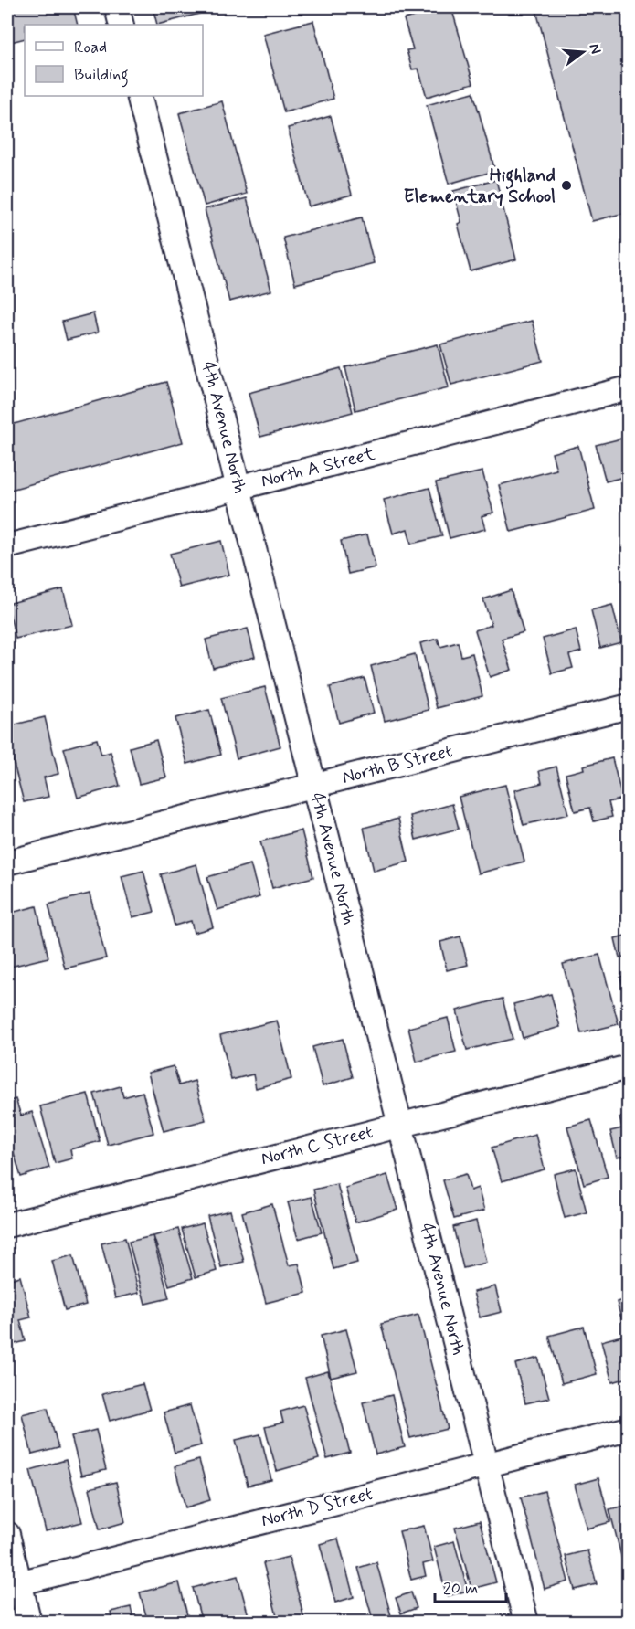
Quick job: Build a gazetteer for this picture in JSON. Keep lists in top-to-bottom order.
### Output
{
  "streets": {
    "street": [
      "4th Avenue North",
      "North A Street",
      "North B Street",
      "North C Street",
      "North D Street"
    ]
  },
  "crossings": [
    ["4th Avenue North", "North A Street"],
    ["4th Avenue North", "North B Street"],
    ["4th Avenue North", "North C Street"],
    ["4th Avenue North", "North D Street"]
  ],
  "places": ["Highland Elementary School"],
  "legend": ["Road", "Building"],
  "scale_bar": "20 m",
  "north": "right"
}
